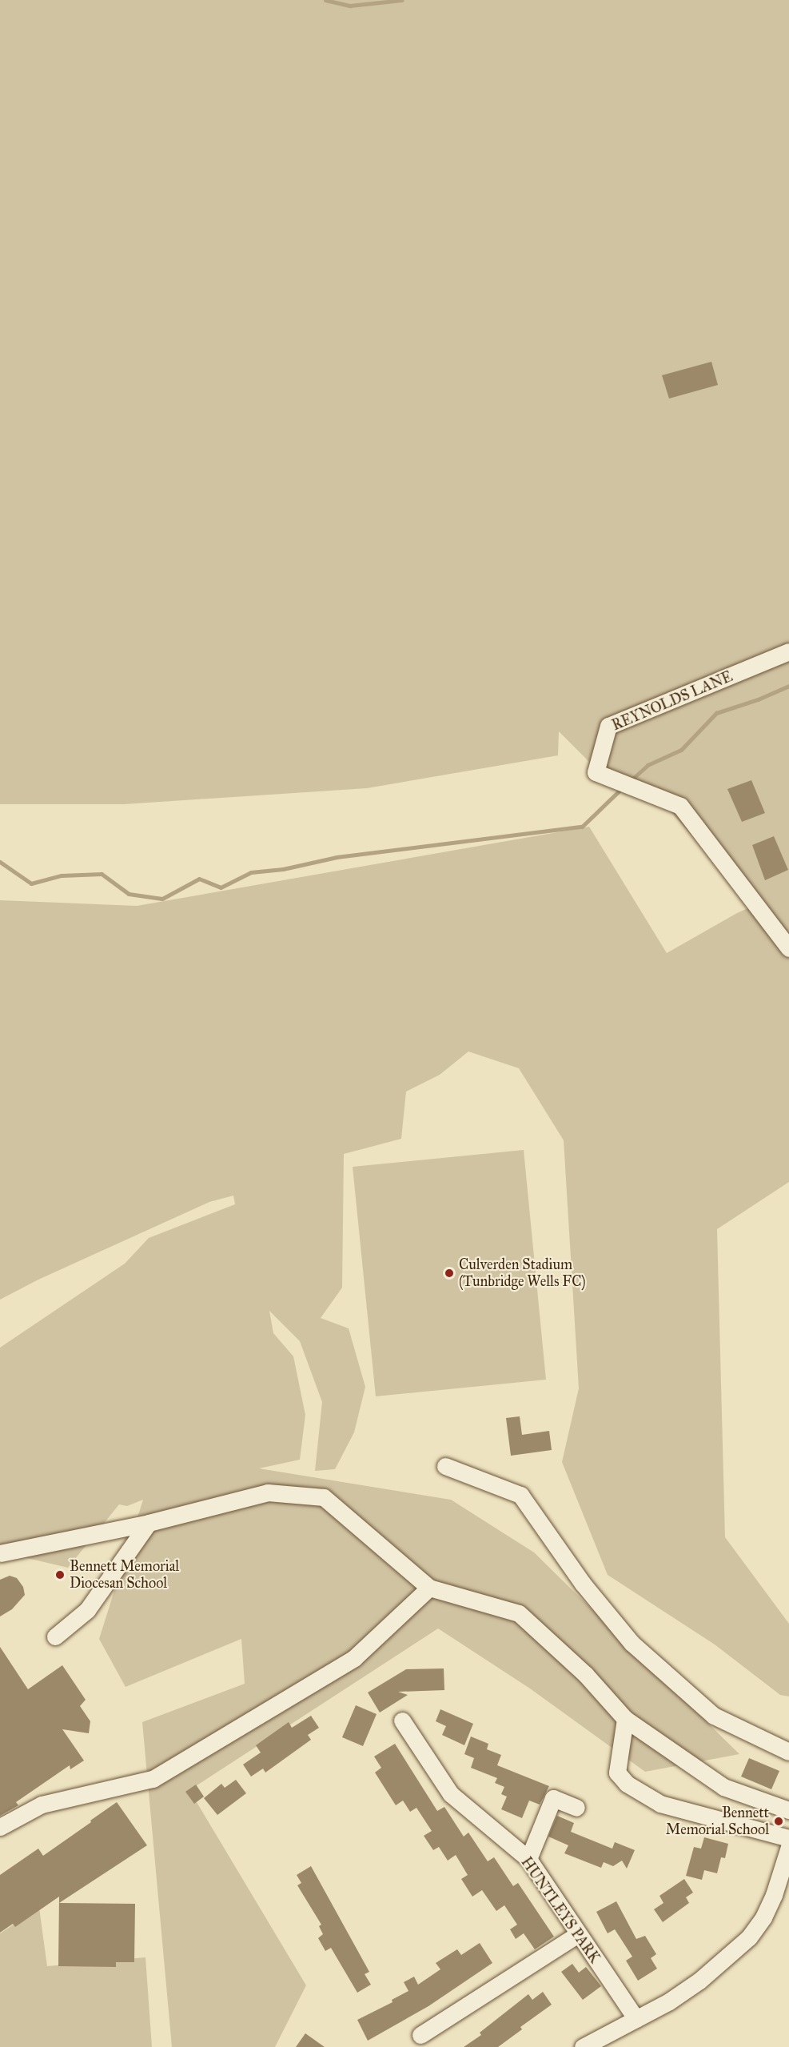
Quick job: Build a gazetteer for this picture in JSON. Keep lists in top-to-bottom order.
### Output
{
  "streets": {
    "street": ["REYNOLDS LANE", "HUNTLEYS PARK"]
  },
  "places": ["Culverden Stadium (Tunbridge Wells FC)", "Bennett Memorial Diocesan School", "Bennett Memorial School"]
}
